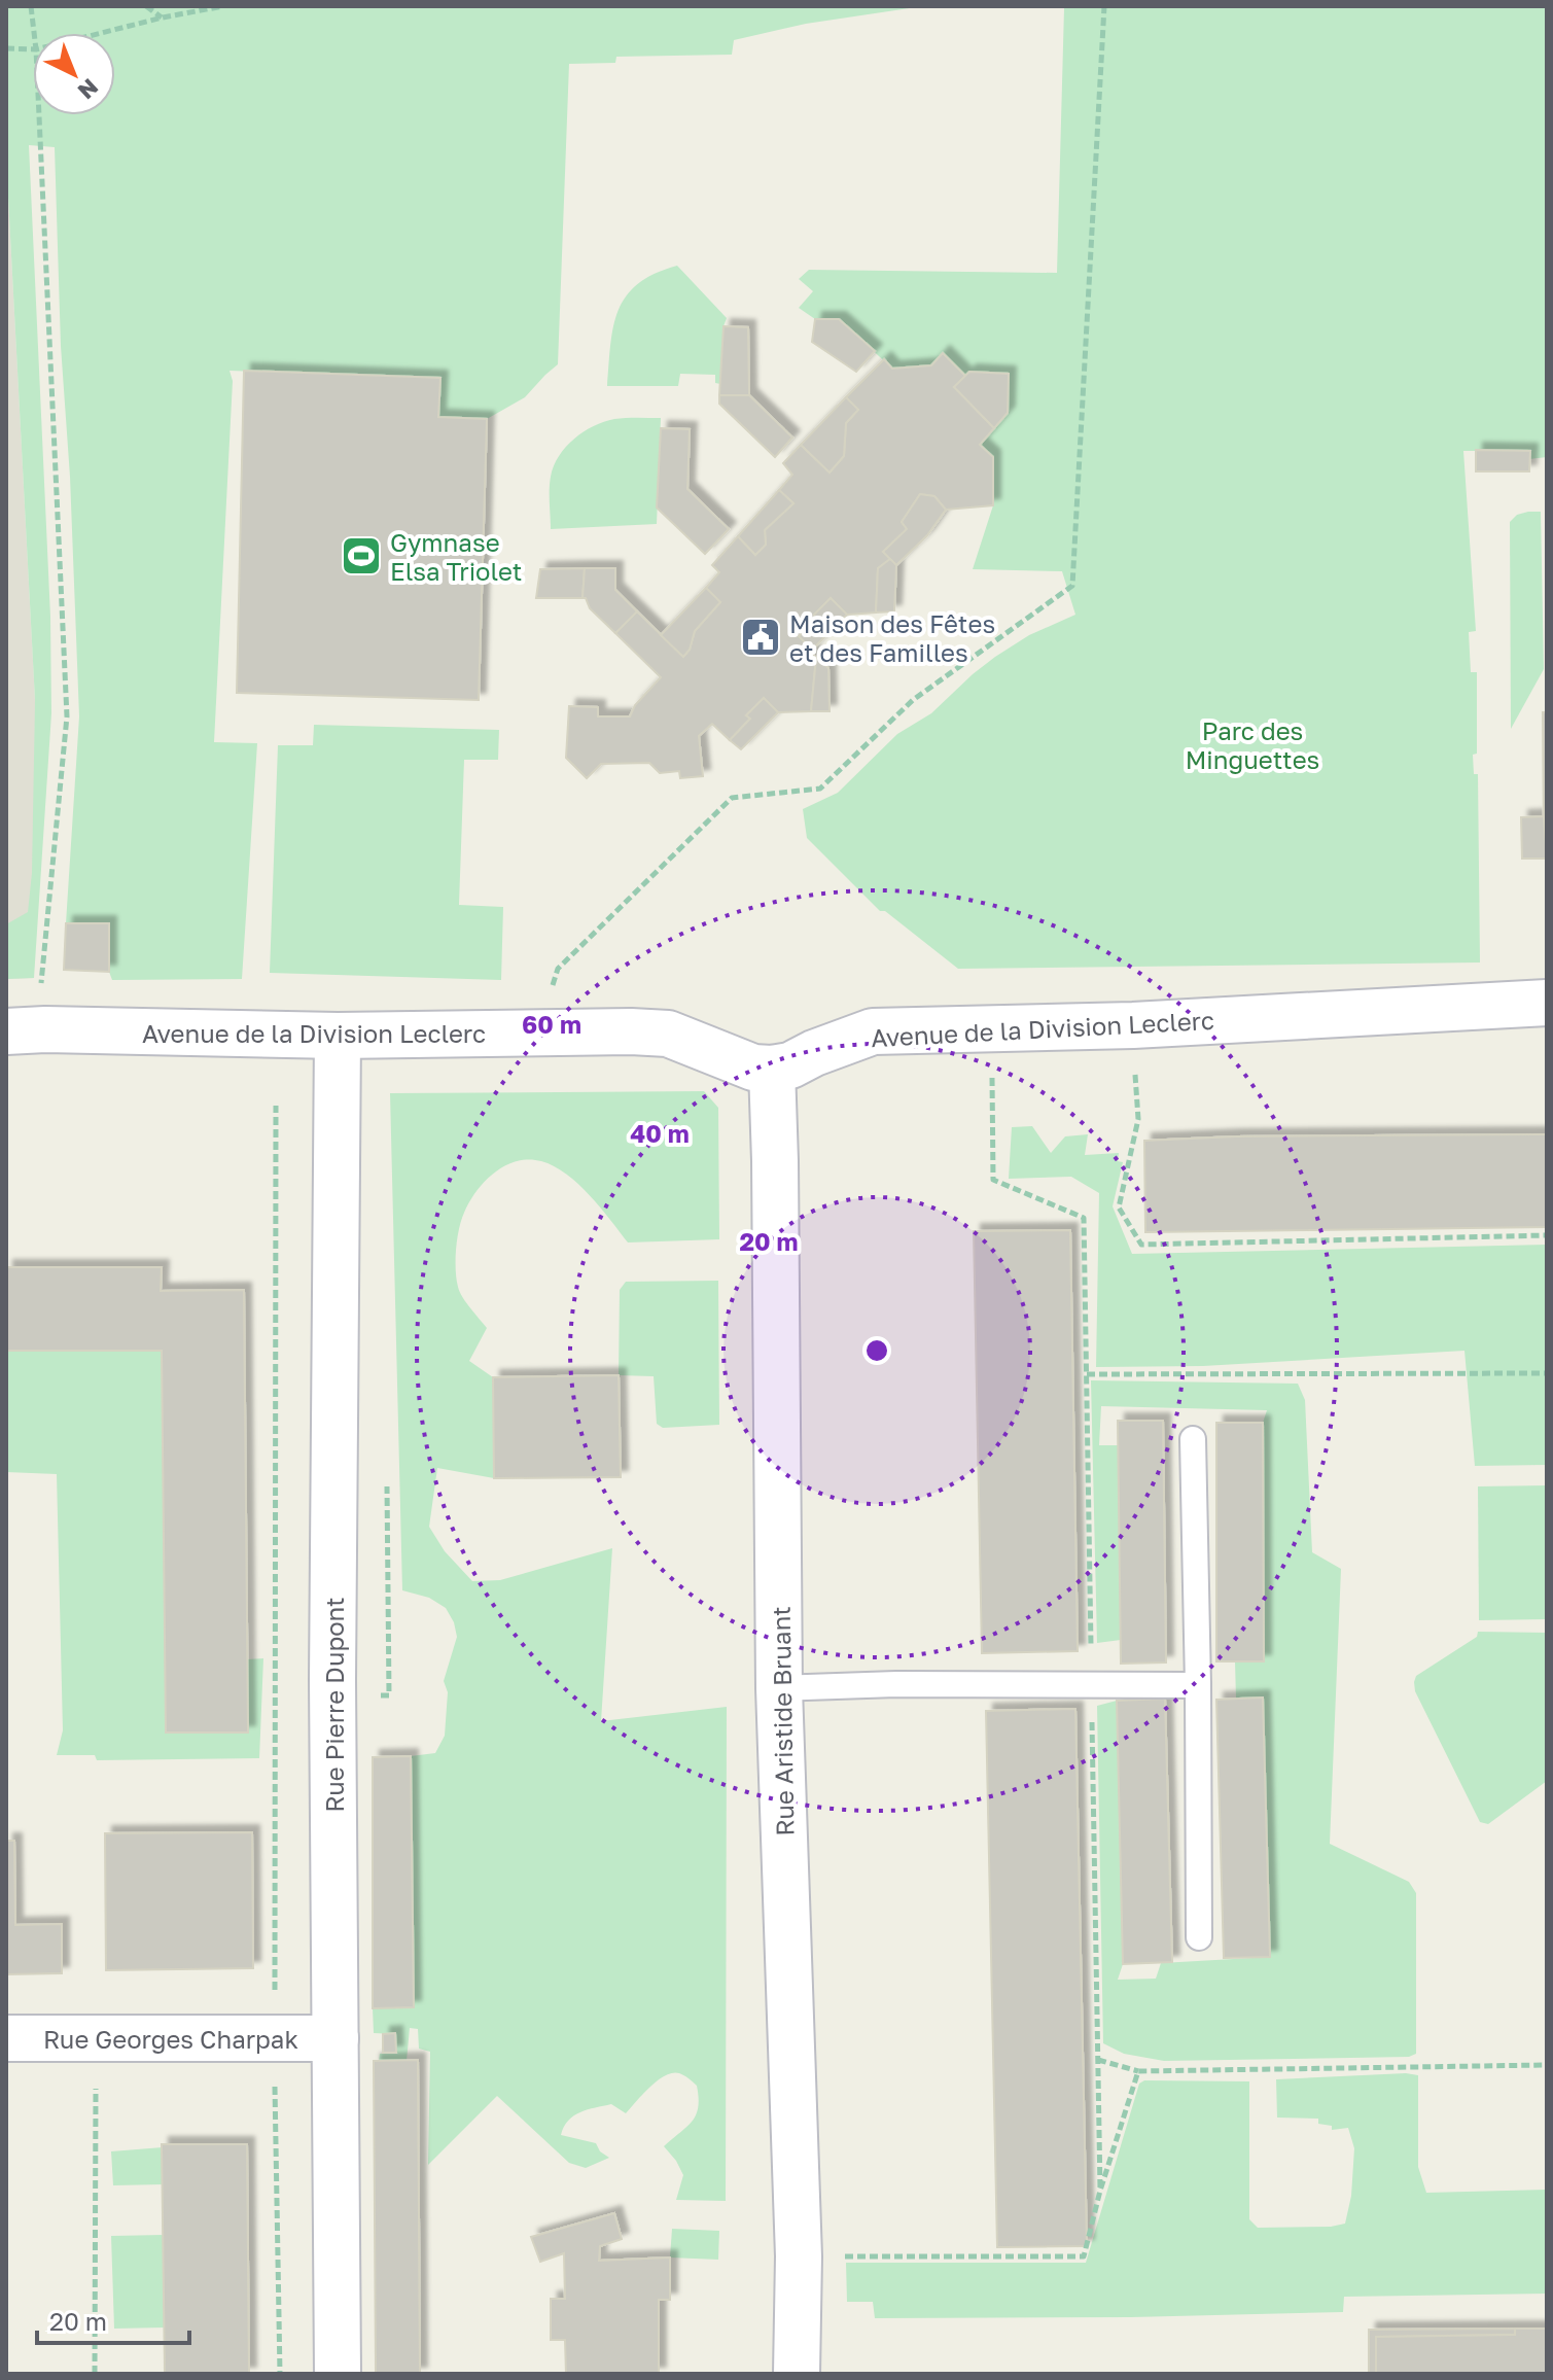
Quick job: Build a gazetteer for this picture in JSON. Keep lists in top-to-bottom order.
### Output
{
  "streets": {
    "street": [
      "Avenue de la Division Leclerc",
      "Rue Pierre Dupont",
      "Rue Aristide Bruant",
      "Rue Georges Charpak"
    ]
  },
  "crossings": [
    ["Avenue de la Division Leclerc", "Rue Pierre Dupont"],
    ["Avenue de la Division Leclerc", "Rue Aristide Bruant"],
    ["Rue Pierre Dupont", "Rue Georges Charpak"]
  ],
  "parks": ["Parc des Minguettes"],
  "places": {
    "sports": ["Gymnase Elsa Triolet"],
    "public building": ["Maison des Fêtes et des Familles"]
  },
  "scale_bar": "20 m",
  "north": "bottom right",
  "rings": ["60 m", "40 m", "20 m"]
}
